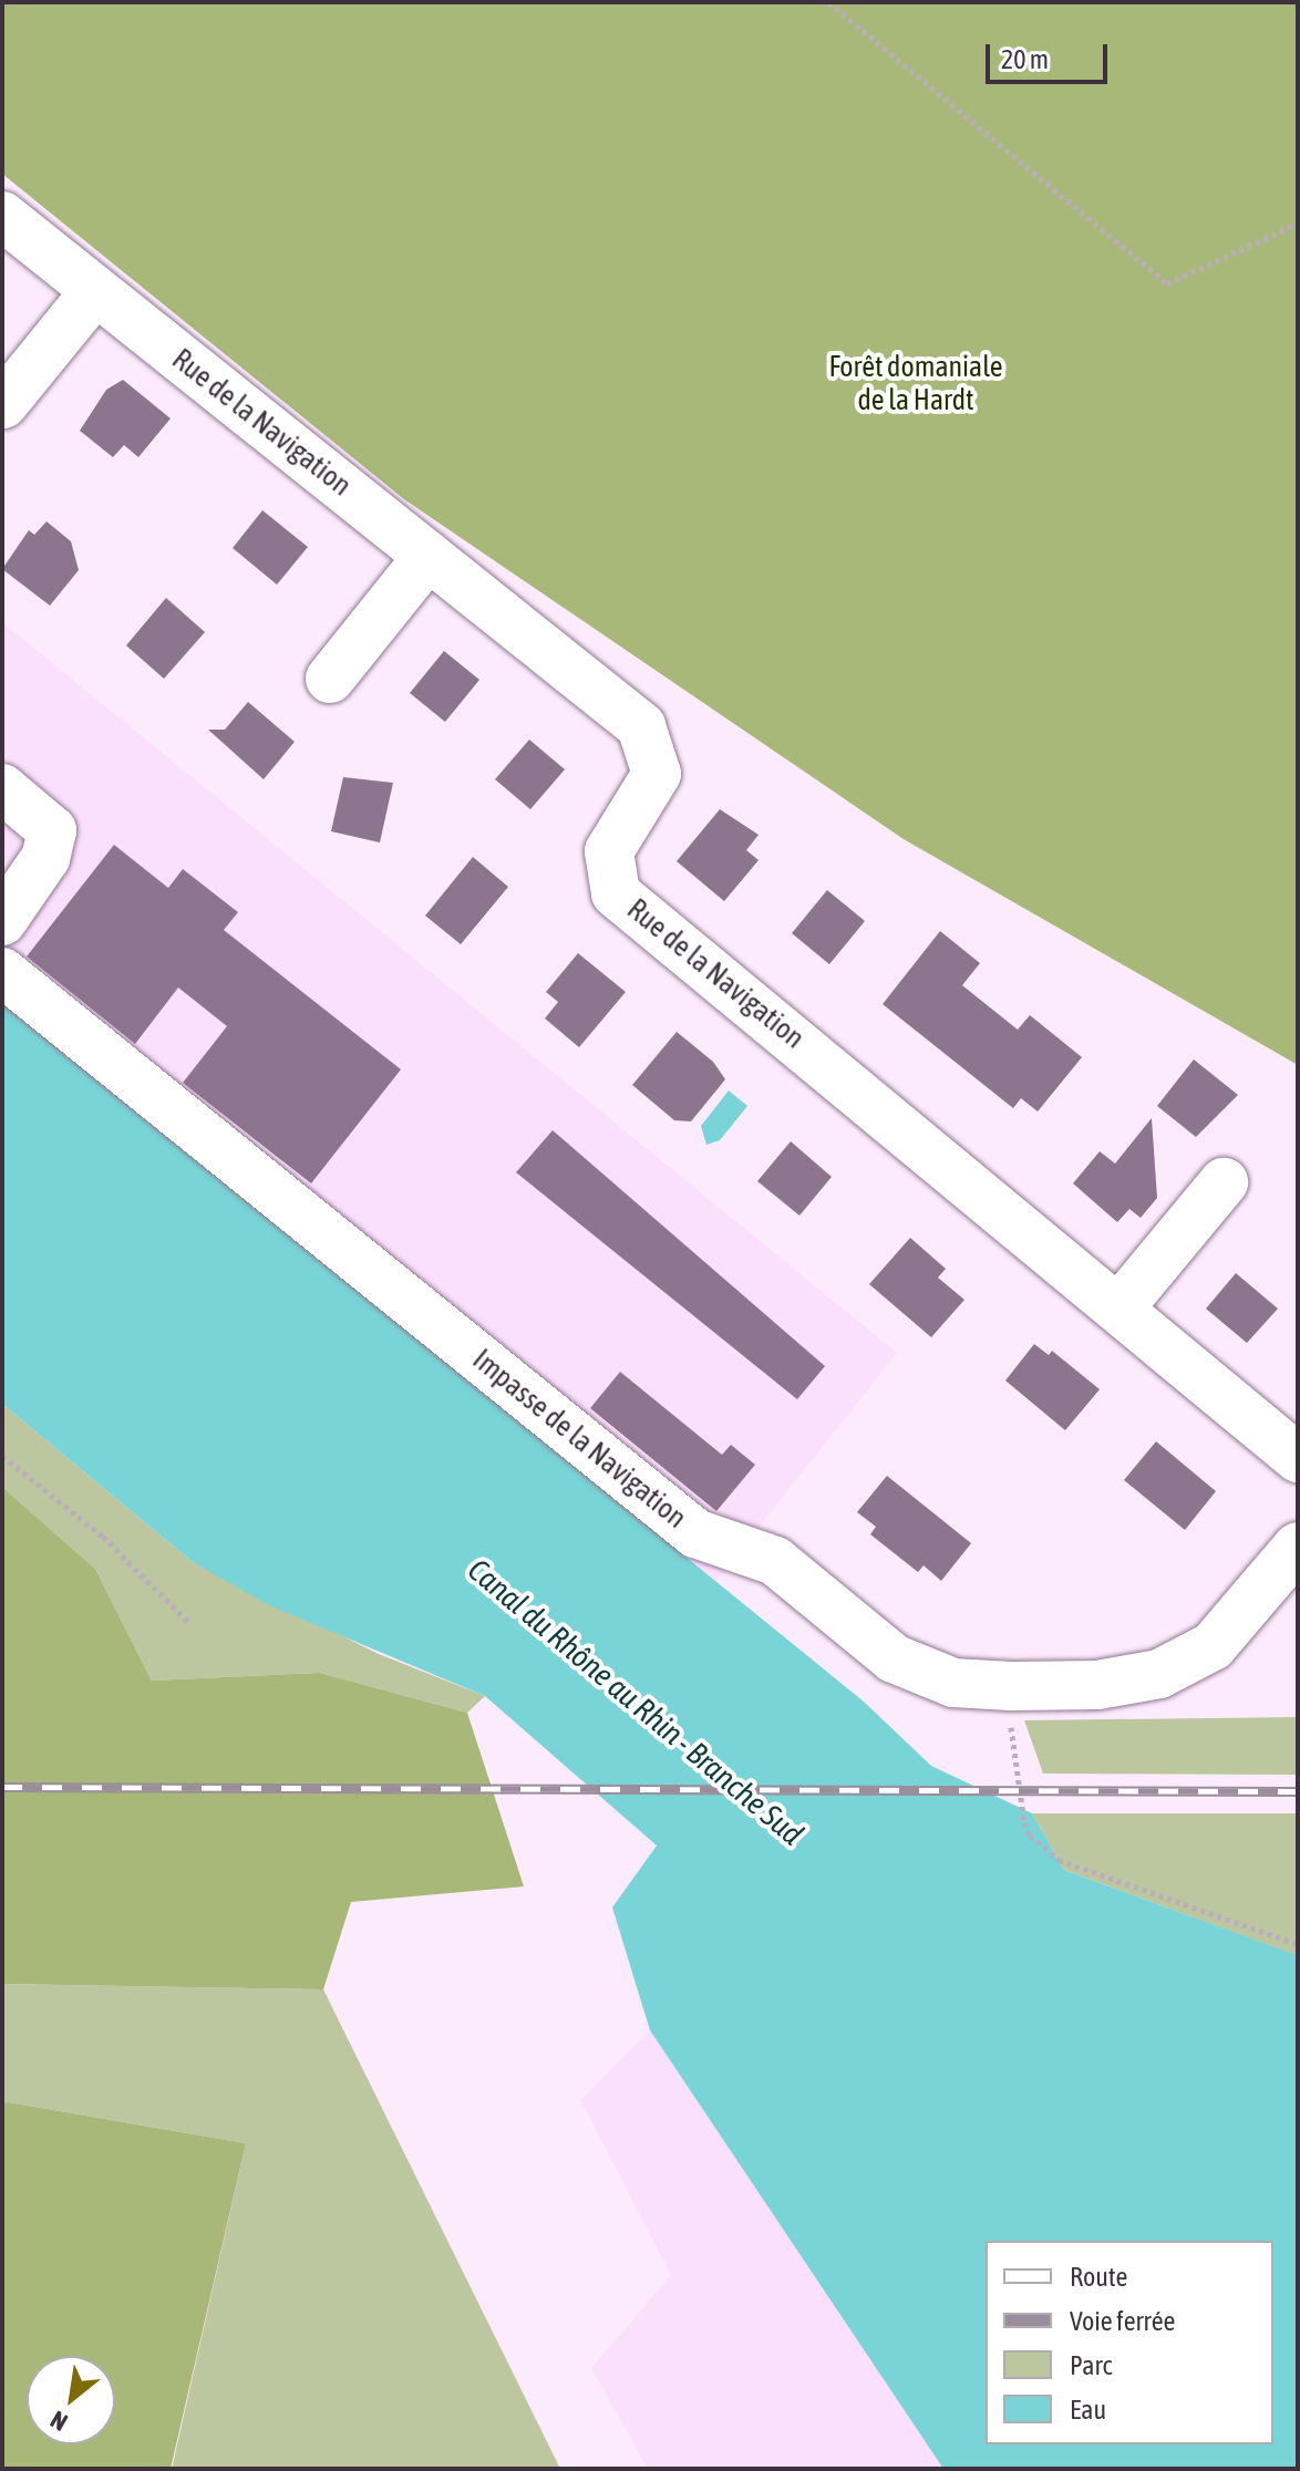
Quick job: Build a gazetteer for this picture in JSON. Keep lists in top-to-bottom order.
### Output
{
  "streets": {
    "street": ["Rue de la Navigation", "Impasse de la Navigation"]
  },
  "water": ["Canal du Rhône au Rhin - Branche Sud"],
  "parks": ["Forêt domaniale de la Hardt"],
  "legend": [
    "Route",
    "Voie ferrée",
    "Parc",
    "Eau"
  ],
  "scale_bar": "20 m",
  "north": "bottom left"
}
